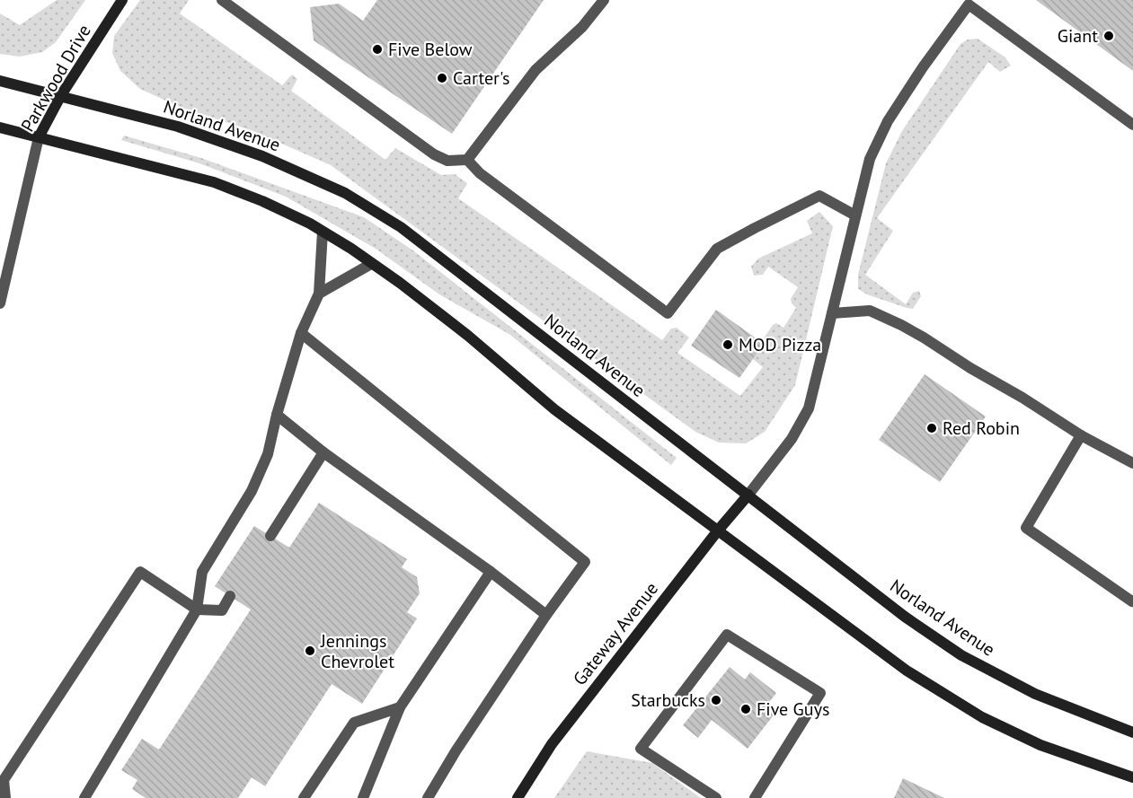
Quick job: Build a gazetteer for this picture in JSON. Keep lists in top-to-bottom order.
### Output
{
  "streets": {
    "main road": ["Parkwood Drive", "Norland Avenue", "Gateway Avenue"]
  },
  "crossings": [
    ["Parkwood Drive", "Norland Avenue"],
    ["Norland Avenue", "Gateway Avenue"]
  ],
  "places": [
    "Giant",
    "Five Below",
    "Carter's",
    "MOD Pizza",
    "Red Robin",
    "Jennings Chevrolet",
    "Starbucks",
    "Five Guys"
  ]
}
